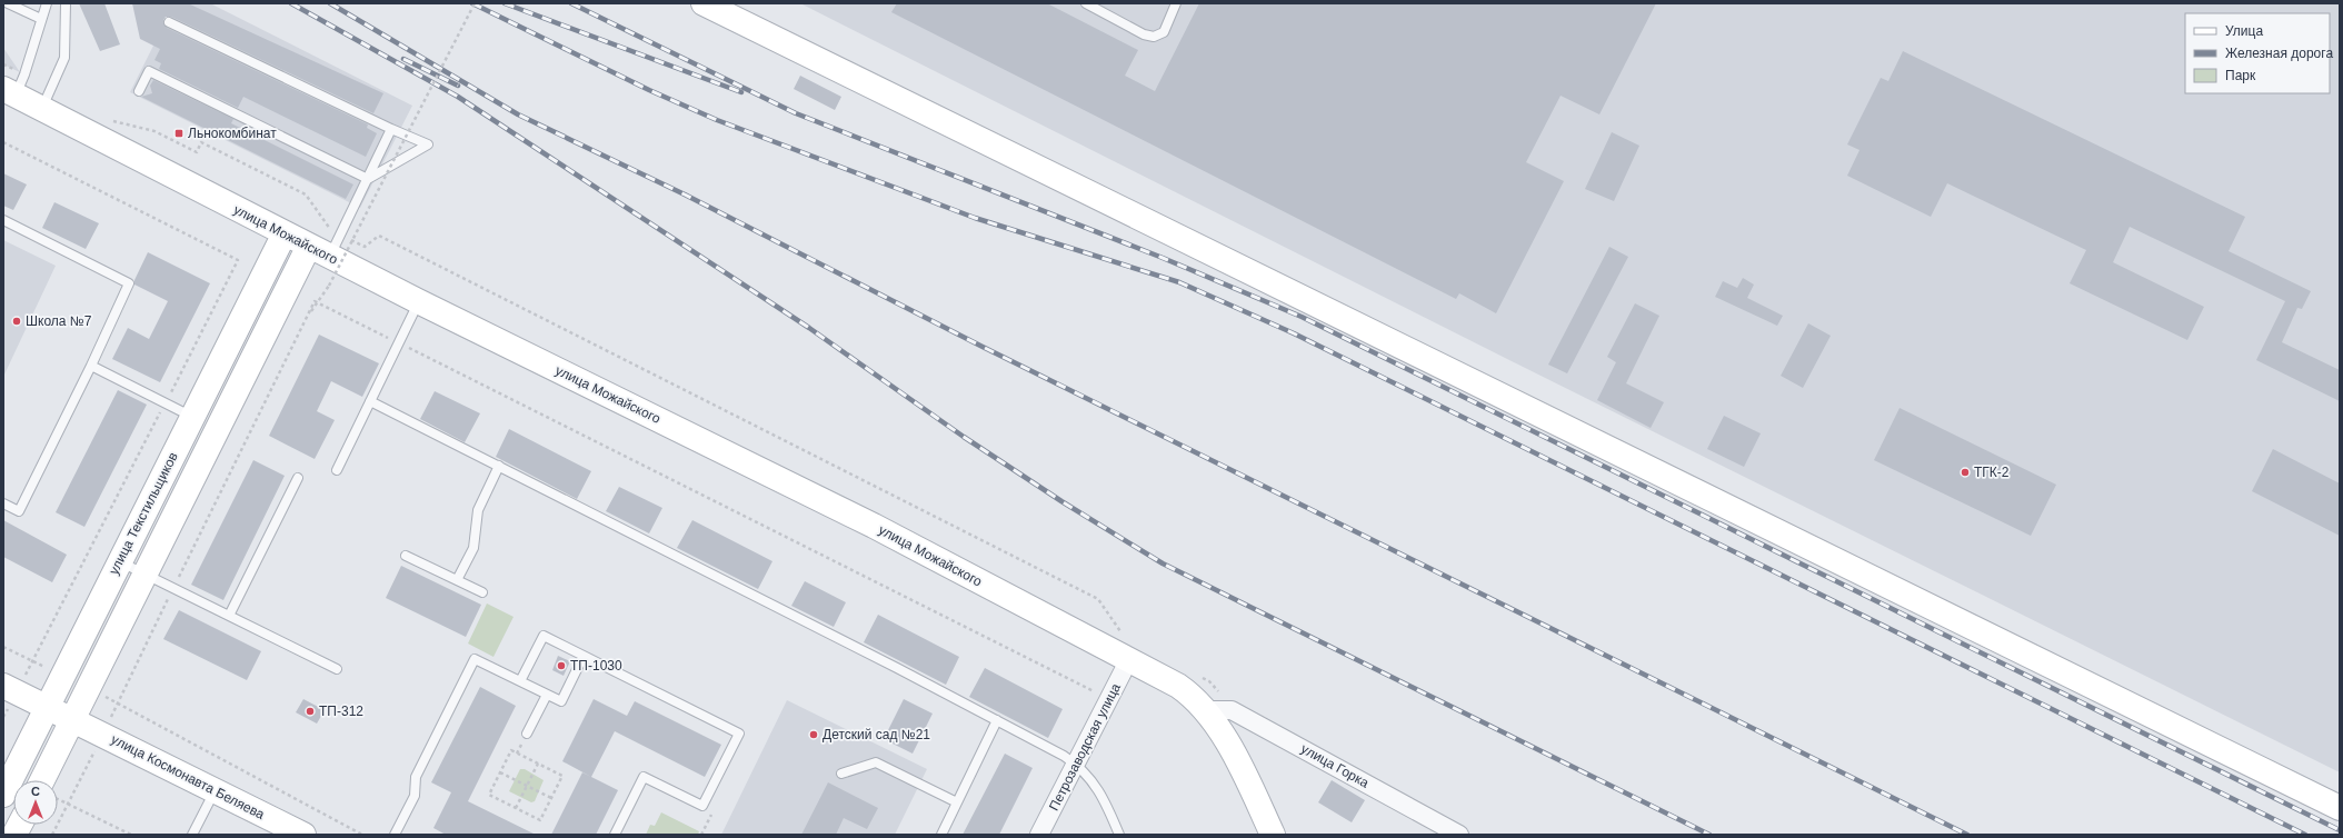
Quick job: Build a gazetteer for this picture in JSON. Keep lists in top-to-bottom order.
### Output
{
  "streets": {
    "street": [
      "улица Можайского",
      "улица Текстильщиков",
      "Петрозаводская улица",
      "улица Горка",
      "улица Космонавта Беляева"
    ]
  },
  "crossings": [
    ["улица Можайского", "улица Текстильщиков"],
    ["улица Можайского", "Петрозаводская улица"],
    ["улица Можайского", "улица Горка"],
    ["улица Текстильщиков", "улица Космонавта Беляева"]
  ],
  "places": {
    "transit": ["Льнокомбинат"],
    "other": [
      "Школа №7",
      "ТГК-2",
      "ТП-1030",
      "ТП-312",
      "Детский сад №21"
    ]
  },
  "legend": ["Улица", "Железная дорога", "Парк"],
  "north": "top"
}
